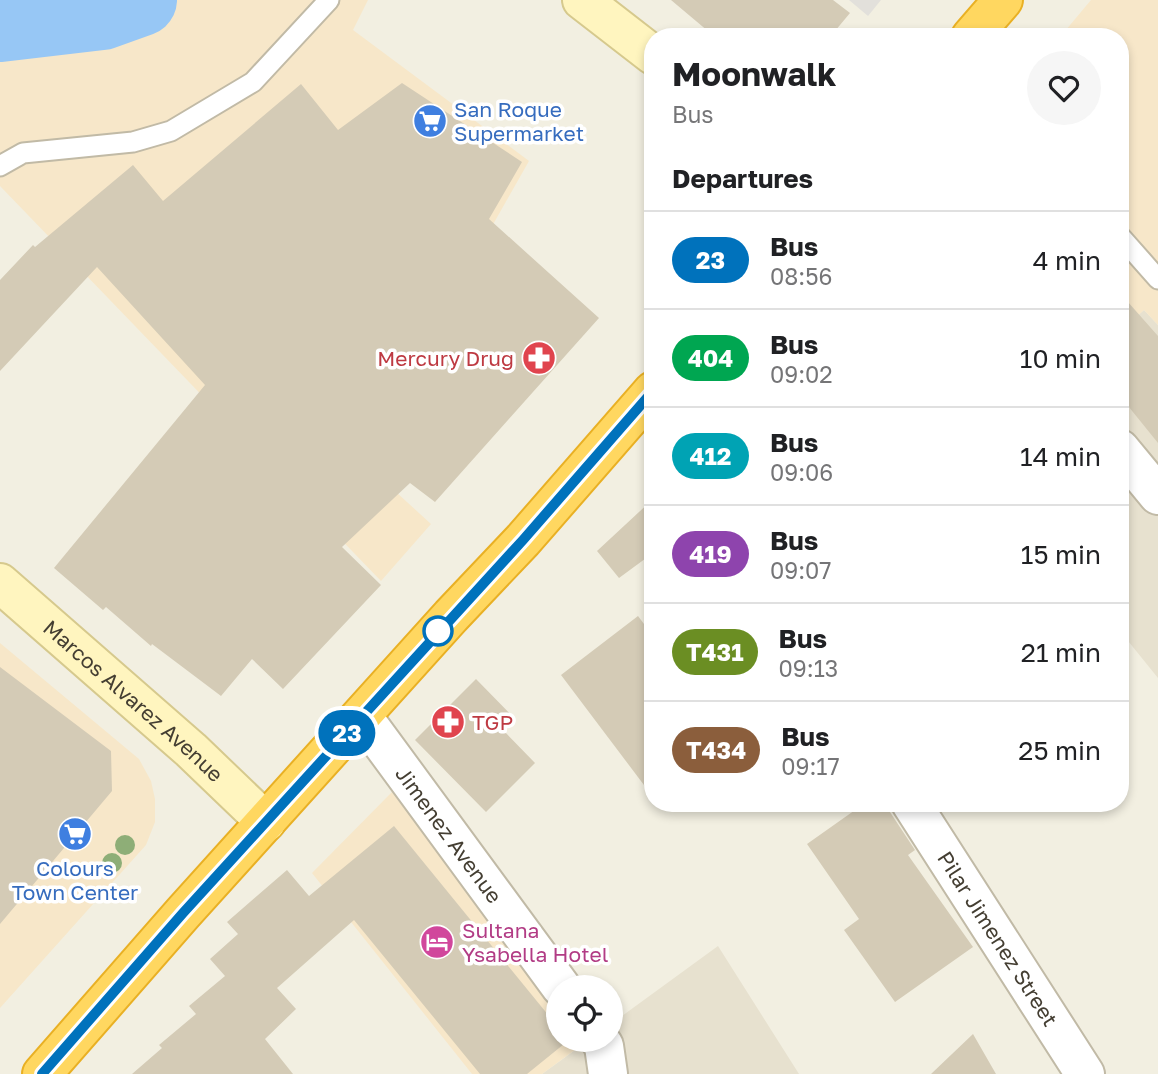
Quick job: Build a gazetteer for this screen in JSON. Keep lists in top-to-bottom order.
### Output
{
  "streets": {
    "main road": ["Marcos Alvarez Avenue"],
    "street": ["Jimenez Avenue", "Pilar Jimenez Street"]
  },
  "places": {
    "supermarket": ["San Roque Supermarket", "Colours Town Center"],
    "pharmacy": ["Mercury Drug", "TGP"],
    "hotel": ["Sultana Ysabella Hotel"]
  },
  "lines": ["bus line 23"],
  "page": {
    "on_map": "23",
    "heading": [
      ["Moonwalk", "Bus"],
      "Departures"
    ],
    "list": [
      {
        "mark": "23",
        "name": "Bus",
        "note": "08:56",
        "value": "4 min"
      },
      {
        "mark": "404",
        "name": "Bus",
        "note": "09:02",
        "value": "10 min"
      },
      {
        "mark": "412",
        "name": "Bus",
        "note": "09:06",
        "value": "14 min"
      },
      {
        "mark": "419",
        "name": "Bus",
        "note": "09:07",
        "value": "15 min"
      },
      {
        "mark": "T431",
        "name": "Bus",
        "note": "09:13",
        "value": "21 min"
      },
      {
        "mark": "T434",
        "name": "Bus",
        "note": "09:17",
        "value": "25 min"
      }
    ]
  }
}
